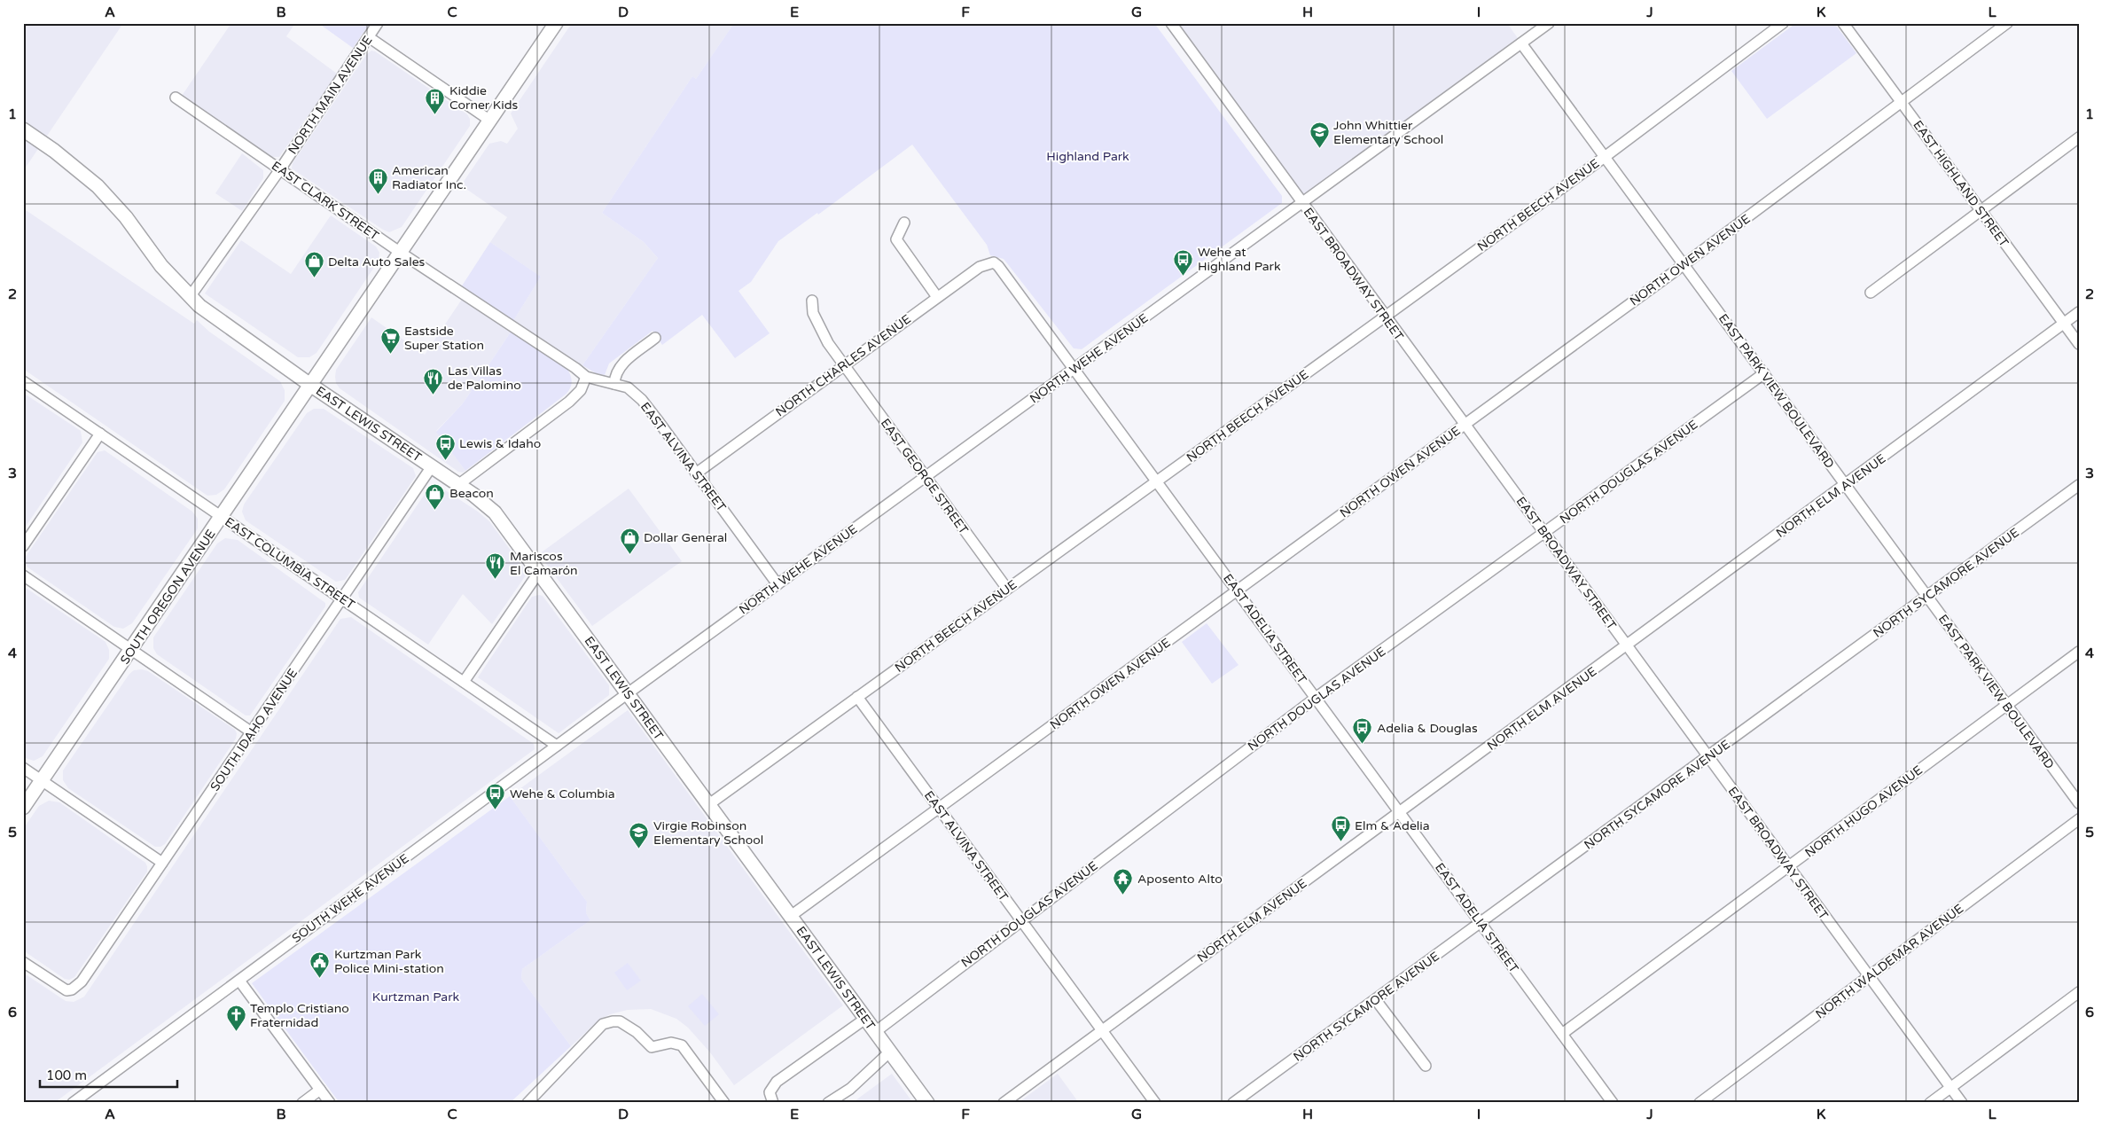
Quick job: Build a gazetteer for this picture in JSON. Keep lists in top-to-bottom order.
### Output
{
  "streets": {
    "main road": ["EAST LEWIS STREET", "SOUTH OREGON AVENUE"],
    "street": [
      "NORTH MAIN AVENUE",
      "EAST HIGHLAND STREET",
      "EAST CLARK STREET",
      "NORTH BEECH AVENUE",
      "NORTH OWEN AVENUE",
      "EAST BROADWAY STREET",
      "NORTH WEHE AVENUE",
      "NORTH CHARLES AVENUE",
      "EAST PARK VIEW BOULEVARD",
      "EAST ALVINA STREET",
      "NORTH DOUGLAS AVENUE",
      "EAST GEORGE STREET",
      "NORTH ELM AVENUE",
      "EAST COLUMBIA STREET",
      "NORTH SYCAMORE AVENUE",
      "EAST ADELIA STREET",
      "SOUTH IDAHO AVENUE",
      "NORTH HUGO AVENUE",
      "SOUTH WEHE AVENUE",
      "NORTH WALDEMAR AVENUE"
    ]
  },
  "crossings": [
    ["NORTH MAIN AVENUE", "EAST CLARK STREET"],
    ["NORTH MAIN AVENUE", "EAST LEWIS STREET"],
    ["EAST HIGHLAND STREET", "NORTH OWEN AVENUE"],
    ["EAST HIGHLAND STREET", "NORTH ELM AVENUE"],
    ["EAST CLARK STREET", "EAST ALVINA STREET"],
    ["EAST CLARK STREET", "SOUTH OREGON AVENUE"],
    ["NORTH BEECH AVENUE", "EAST BROADWAY STREET"],
    ["NORTH BEECH AVENUE", "EAST PARK VIEW BOULEVARD"],
    ["NORTH BEECH AVENUE", "EAST LEWIS STREET"],
    ["NORTH BEECH AVENUE", "EAST ALVINA STREET"],
    ["NORTH BEECH AVENUE", "EAST GEORGE STREET"],
    ["NORTH BEECH AVENUE", "EAST ADELIA STREET"],
    ["NORTH OWEN AVENUE", "EAST BROADWAY STREET"],
    ["NORTH OWEN AVENUE", "EAST PARK VIEW BOULEVARD"],
    ["NORTH OWEN AVENUE", "EAST LEWIS STREET"],
    ["NORTH OWEN AVENUE", "EAST ALVINA STREET"],
    ["NORTH OWEN AVENUE", "EAST ADELIA STREET"],
    ["EAST BROADWAY STREET", "NORTH WEHE AVENUE"],
    ["EAST BROADWAY STREET", "NORTH DOUGLAS AVENUE"],
    ["EAST BROADWAY STREET", "NORTH ELM AVENUE"],
    ["EAST BROADWAY STREET", "NORTH SYCAMORE AVENUE"],
    ["EAST BROADWAY STREET", "NORTH HUGO AVENUE"],
    ["EAST BROADWAY STREET", "NORTH WALDEMAR AVENUE"],
    ["NORTH WEHE AVENUE", "EAST PARK VIEW BOULEVARD"],
    ["NORTH WEHE AVENUE", "EAST LEWIS STREET"],
    ["NORTH WEHE AVENUE", "EAST ALVINA STREET"],
    ["NORTH WEHE AVENUE", "EAST GEORGE STREET"],
    ["NORTH WEHE AVENUE", "EAST ADELIA STREET"],
    ["NORTH WEHE AVENUE", "SOUTH WEHE AVENUE"],
    ["NORTH CHARLES AVENUE", "EAST ALVINA STREET"],
    ["NORTH CHARLES AVENUE", "EAST GEORGE STREET"],
    ["NORTH CHARLES AVENUE", "EAST ADELIA STREET"],
    ["EAST PARK VIEW BOULEVARD", "NORTH DOUGLAS AVENUE"],
    ["EAST PARK VIEW BOULEVARD", "NORTH ELM AVENUE"],
    ["EAST PARK VIEW BOULEVARD", "NORTH SYCAMORE AVENUE"],
    ["EAST PARK VIEW BOULEVARD", "NORTH HUGO AVENUE"],
    ["EAST LEWIS STREET", "NORTH DOUGLAS AVENUE"],
    ["EAST LEWIS STREET", "SOUTH OREGON AVENUE"],
    ["EAST LEWIS STREET", "SOUTH IDAHO AVENUE"],
    ["EAST LEWIS STREET", "SOUTH WEHE AVENUE"],
    ["EAST ALVINA STREET", "NORTH DOUGLAS AVENUE"],
    ["EAST ALVINA STREET", "NORTH ELM AVENUE"],
    ["NORTH DOUGLAS AVENUE", "EAST ADELIA STREET"],
    ["NORTH ELM AVENUE", "EAST ADELIA STREET"],
    ["EAST COLUMBIA STREET", "SOUTH OREGON AVENUE"],
    ["EAST COLUMBIA STREET", "SOUTH IDAHO AVENUE"],
    ["EAST COLUMBIA STREET", "SOUTH WEHE AVENUE"],
    ["NORTH SYCAMORE AVENUE", "EAST ADELIA STREET"],
    ["EAST ADELIA STREET", "NORTH HUGO AVENUE"]
  ],
  "parks": ["Highland Park", "Kurtzman Park"],
  "places": {
    "building": ["Kiddie Corner Kids", "American Radiator Inc."],
    "school or university": ["John Whittier Elementary School", "Virgie Robinson Elementary School"],
    "bus stop": [
      "Wehe at Highland Park",
      "Lewis & Idaho",
      "Adelia & Douglas",
      "Wehe & Columbia",
      "Elm & Adelia"
    ],
    "shop": ["Delta Auto Sales", "Beacon", "Dollar General"],
    "supermarket": ["Eastside Super Station"],
    "restaurant": ["Las Villas de Palomino", "Mariscos El Camarón"],
    "temple": ["Aposento Alto"],
    "public building": ["Kurtzman Park Police Mini-station"],
    "church": ["Templo Cristiano Fraternidad"]
  },
  "scale_bar": "100 m",
  "grid": {
    "columns": [
      "A",
      "B",
      "C",
      "D",
      "E",
      "F",
      "G",
      "H",
      "I",
      "J",
      "K",
      "L"
    ],
    "rows": [
      "1",
      "2",
      "3",
      "4",
      "5",
      "6"
    ]
  }
}
